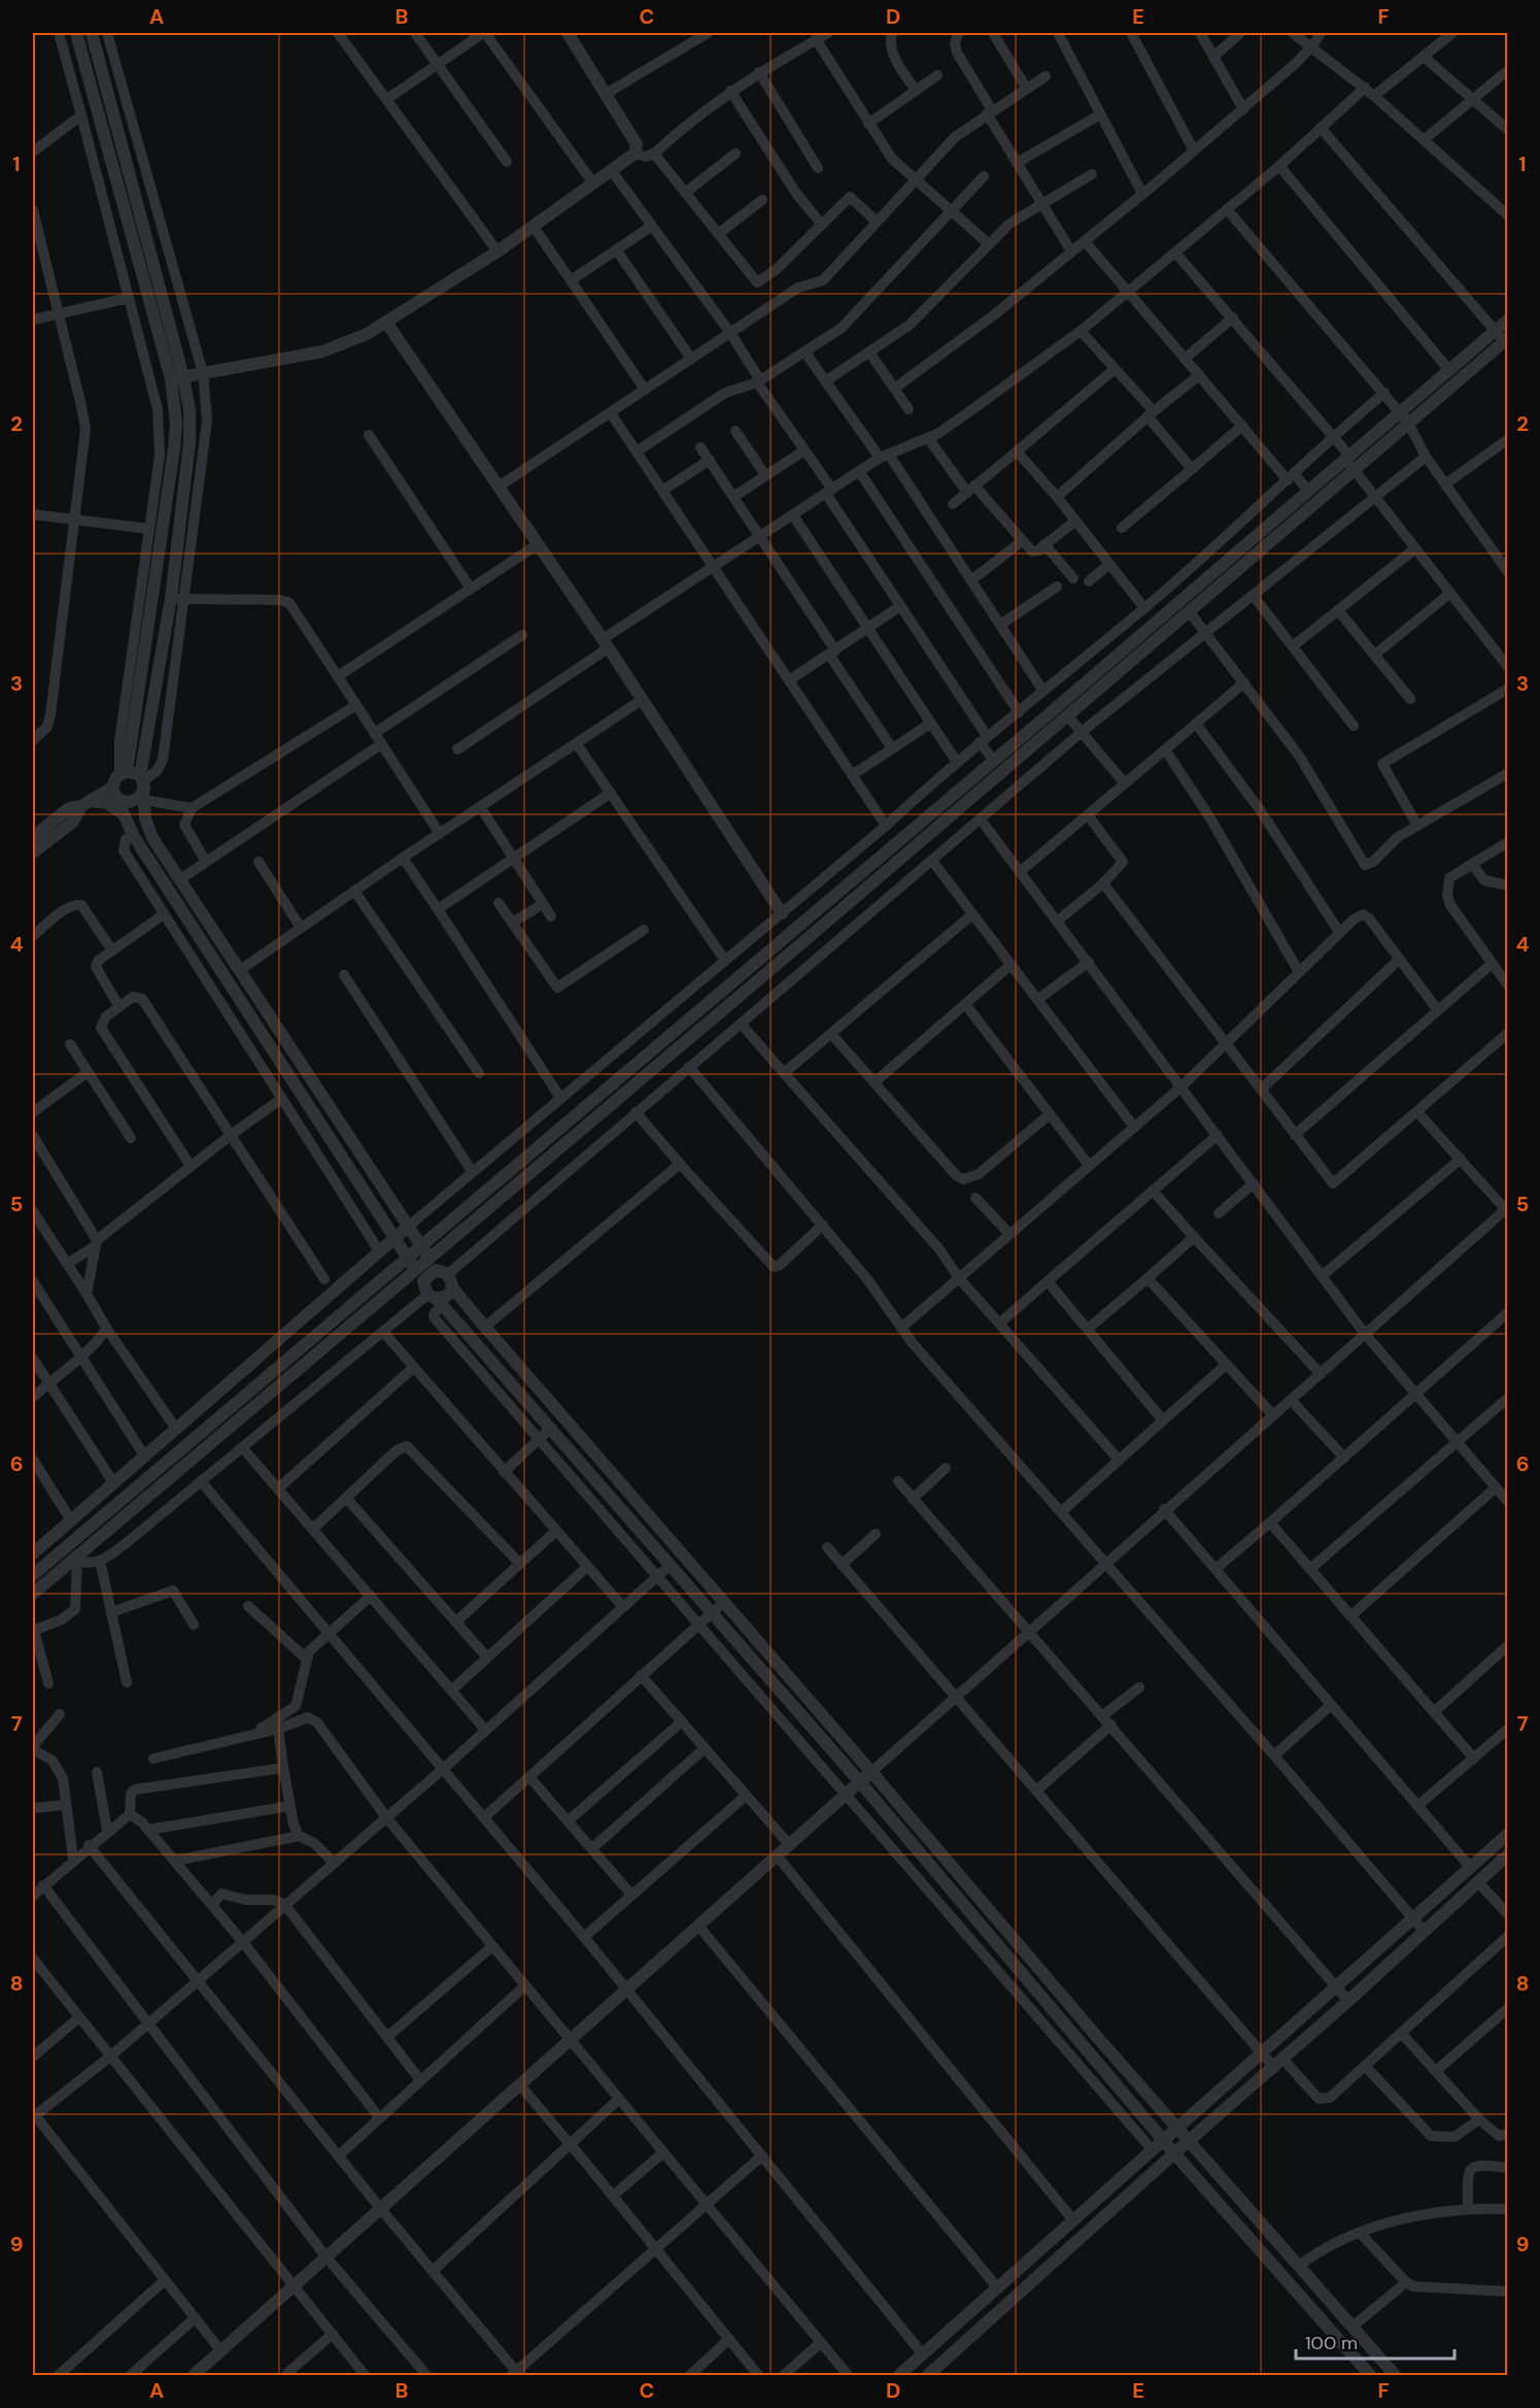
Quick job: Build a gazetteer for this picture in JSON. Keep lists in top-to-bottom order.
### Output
{
  "scale_bar": "100 m",
  "grid": {
    "columns": [
      "A",
      "B",
      "C",
      "D",
      "E",
      "F"
    ],
    "rows": [
      "1",
      "2",
      "3",
      "4",
      "5",
      "6",
      "7",
      "8",
      "9"
    ]
  }
}
